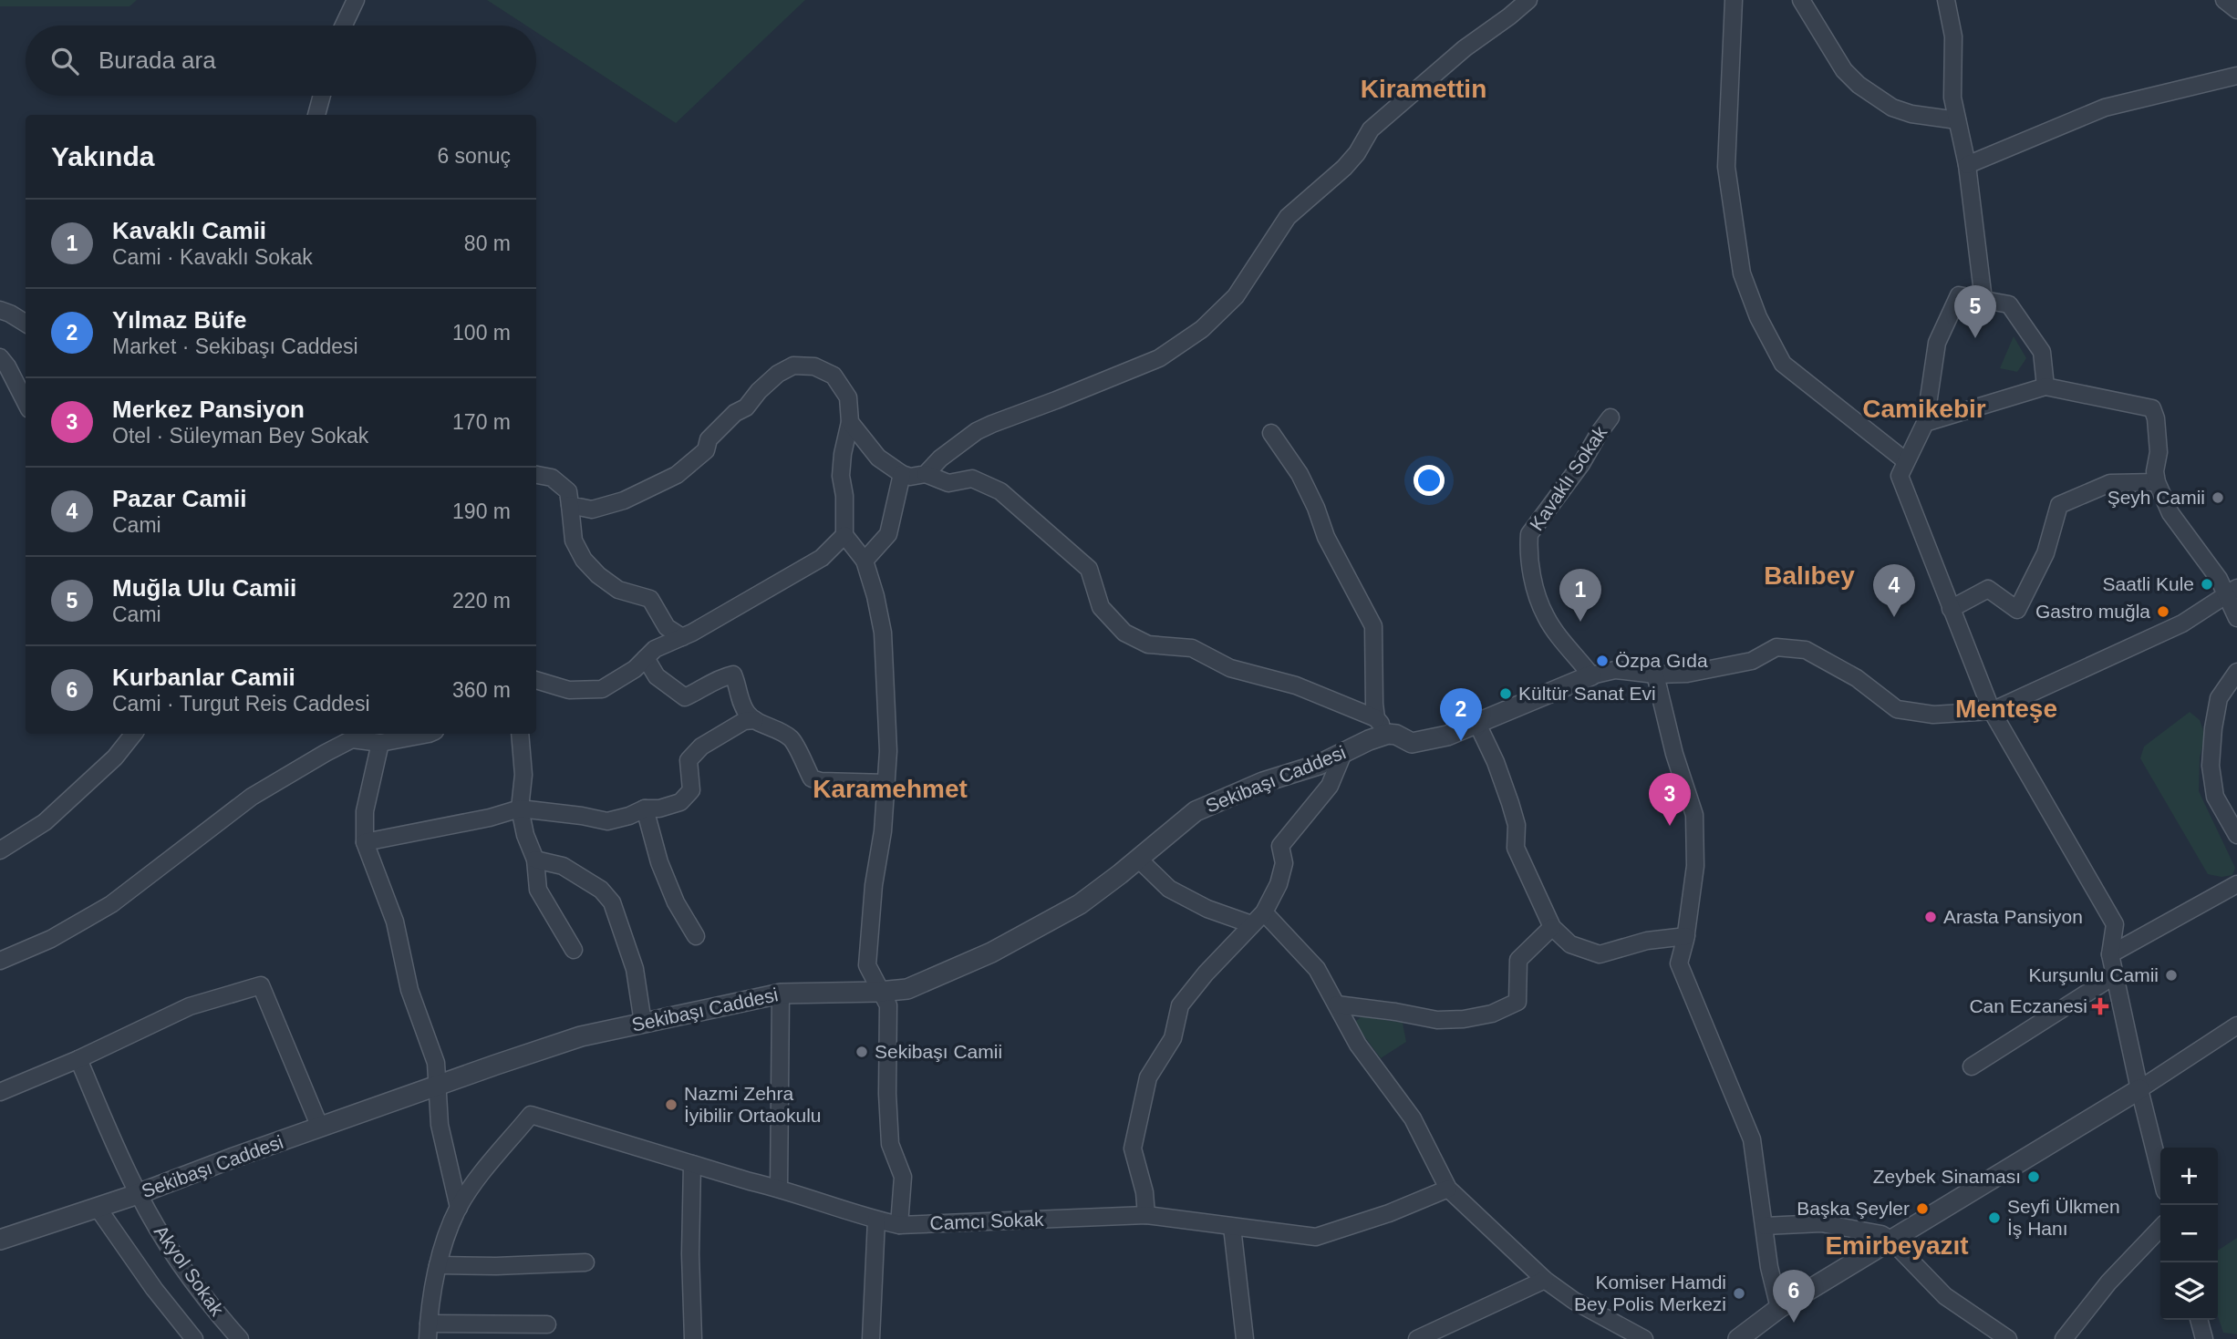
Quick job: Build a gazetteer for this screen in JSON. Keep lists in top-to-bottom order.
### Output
{
  "streets": {
    "street": [
      "Kavaklı Sokak",
      "Sekibaşı Caddesi",
      "Camcı Sokak",
      "Akyol Sokak"
    ]
  },
  "crossings": [
    ["Sekibaşı Caddesi", "Akyol Sokak"]
  ],
  "districts": [
    "Kiramettin",
    "Camikebir",
    "Balıbey",
    "Menteşe",
    "Karamehmet",
    "Emirbeyazıt"
  ],
  "places": {
    "other": [
      "Şeyh Camii",
      "Saatli Kule",
      "Gastro muğla",
      "Özpa Gıda",
      "Kültür Sanat Evi",
      "Arasta Pansiyon",
      "Kurşunlu Camii",
      "Sekibaşı Camii",
      "Nazmi Zehra İyibilir Ortaokulu",
      "Zeybek Sinaması",
      "Başka Şeyler",
      "Seyfi Ülkmen İş Hanı",
      "Komiser Hamdi Bey Polis Merkezi"
    ],
    "health": ["Can Eczanesi"]
  },
  "page": {
    "search": "Burada ara",
    "heading": ["Yakında", "6 sonuç"],
    "list": [
      {
        "mark": "1",
        "name": "Kavaklı Camii",
        "note": "Cami · Kavaklı Sokak",
        "value": "80 m"
      },
      {
        "mark": "2",
        "name": "Yılmaz Büfe",
        "note": "Market · Sekibaşı Caddesi",
        "value": "100 m"
      },
      {
        "mark": "3",
        "name": "Merkez Pansiyon",
        "note": "Otel · Süleyman Bey Sokak",
        "value": "170 m"
      },
      {
        "mark": "4",
        "name": "Pazar Camii",
        "note": "Cami",
        "value": "190 m"
      },
      {
        "mark": "5",
        "name": "Muğla Ulu Camii",
        "note": "Cami",
        "value": "220 m"
      },
      {
        "mark": "6",
        "name": "Kurbanlar Camii",
        "note": "Cami · Turgut Reis Caddesi",
        "value": "360 m"
      }
    ],
    "pins": [
      "5",
      "4",
      "1",
      "2",
      "3",
      "6"
    ],
    "map_buttons": ["+", "−"]
  }
}
